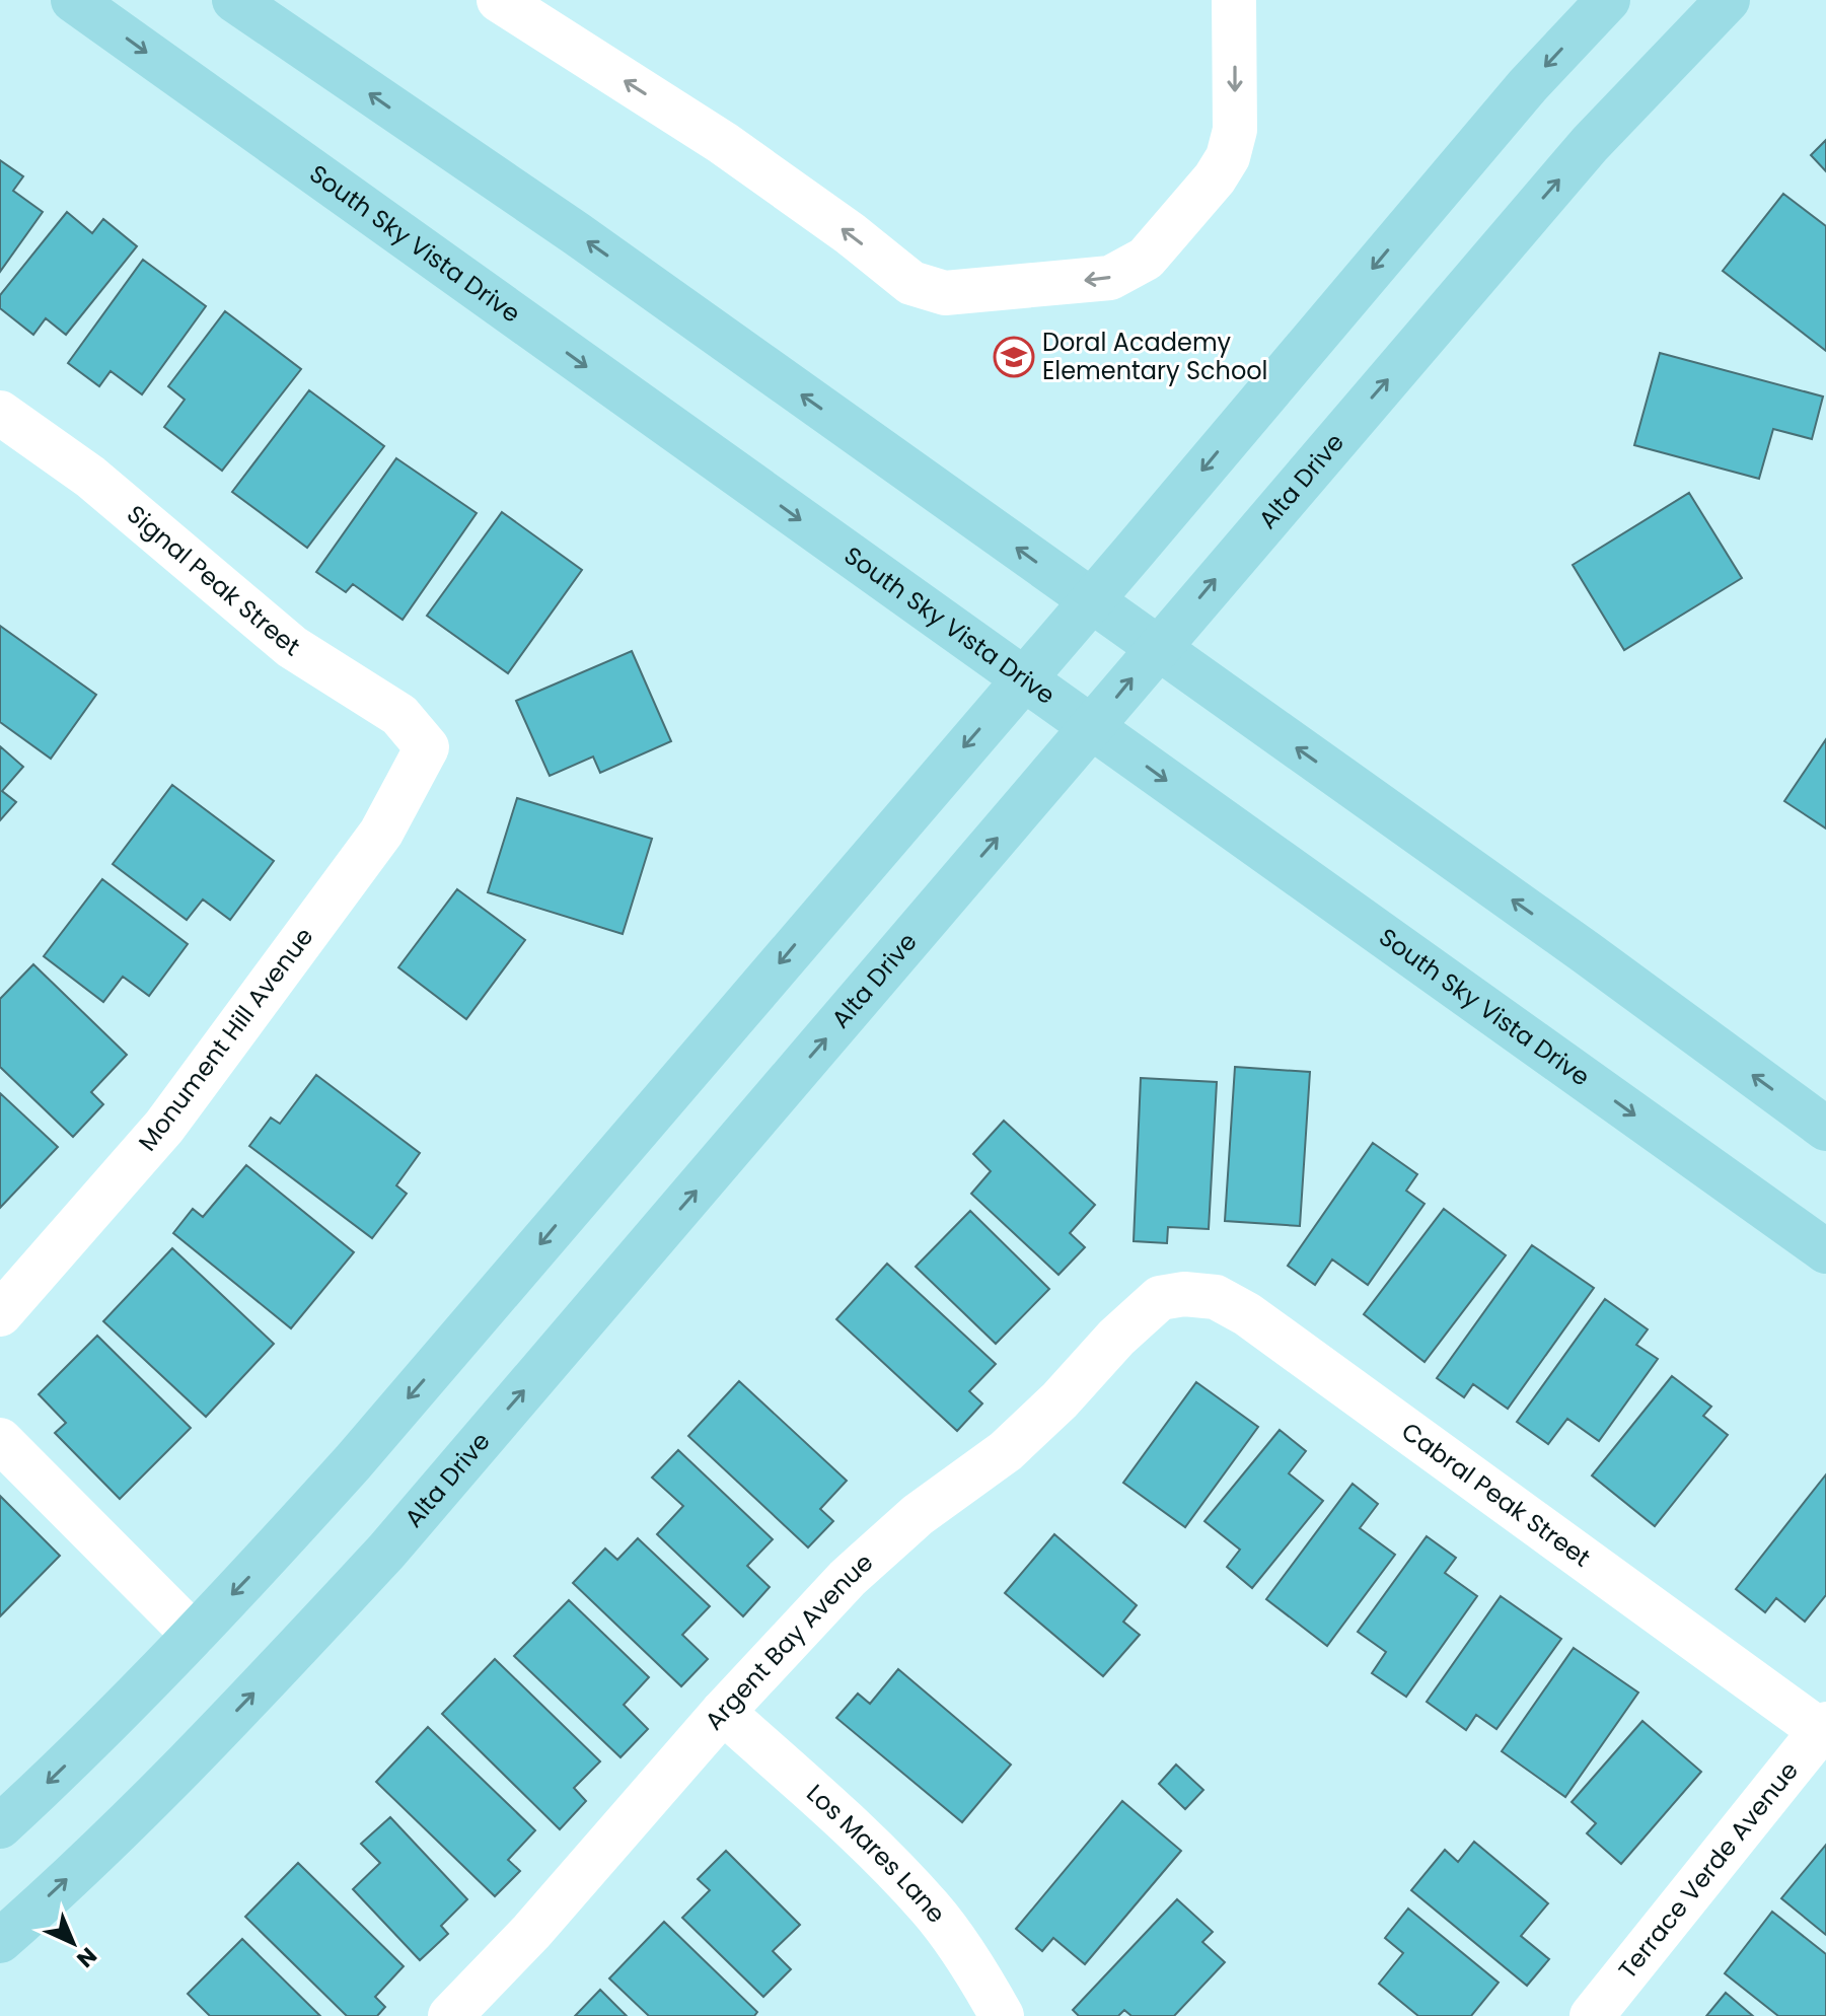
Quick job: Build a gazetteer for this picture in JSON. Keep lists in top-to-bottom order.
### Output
{
  "streets": {
    "main road": ["South Sky Vista Drive", "Alta Drive"],
    "street": [
      "Signal Peak Street",
      "Monument Hill Avenue",
      "Cabral Peak Street",
      "Argent Bay Avenue",
      "Los Mares Lane",
      "Terrace Verde Avenue"
    ]
  },
  "crossings": [
    ["South Sky Vista Drive", "Alta Drive"],
    ["Signal Peak Street", "Monument Hill Avenue"],
    ["Cabral Peak Street", "Argent Bay Avenue"],
    ["Cabral Peak Street", "Terrace Verde Avenue"],
    ["Argent Bay Avenue", "Los Mares Lane"]
  ],
  "places": {
    "school or university": ["Doral Academy Elementary School"]
  },
  "north": "bottom right"
}
